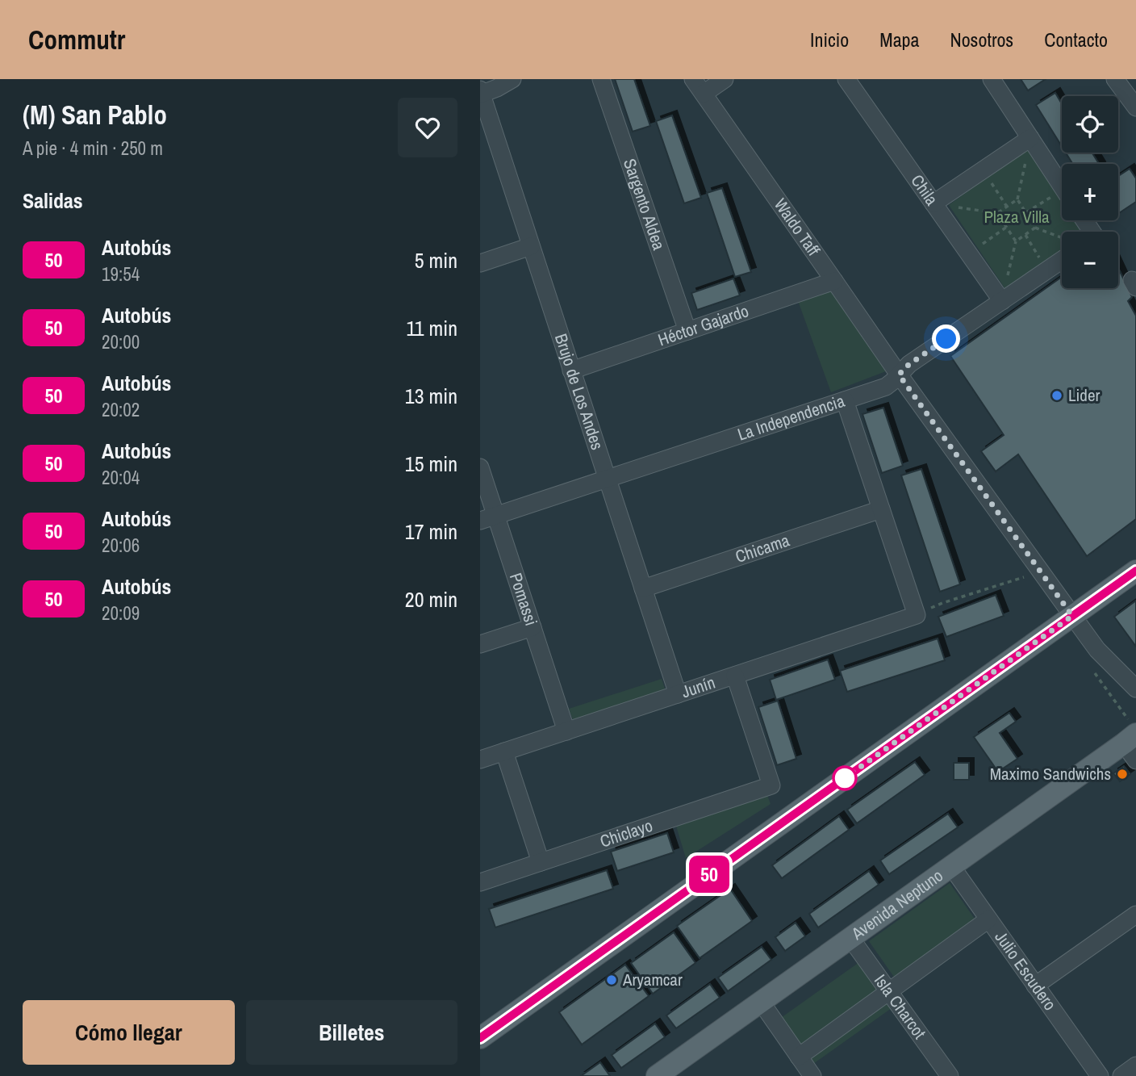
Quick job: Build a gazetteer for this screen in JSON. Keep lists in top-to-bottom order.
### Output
{
  "streets": {
    "main road": ["Avenida Neptuno"],
    "street": [
      "Chila",
      "Sargento Aldea",
      "Waldo Taff",
      "Héctor Gajardo",
      "Brujo de Los Andes",
      "La Independencia",
      "Chicama",
      "Pomassi",
      "Junín",
      "Chiclayo",
      "Julio Escudero",
      "Isla Charcot"
    ]
  },
  "crossings": [
    ["Chila", "La Independencia"],
    ["Sargento Aldea", "Héctor Gajardo"],
    ["Waldo Taff", "Héctor Gajardo"],
    ["Waldo Taff", "La Independencia"],
    ["Héctor Gajardo", "Brujo de Los Andes"],
    ["Brujo de Los Andes", "La Independencia"],
    ["Brujo de Los Andes", "Chicama"],
    ["Brujo de Los Andes", "Junín"],
    ["La Independencia", "Pomassi"],
    ["Pomassi", "Junín"],
    ["Junín", "Chiclayo"],
    ["Avenida Neptuno", "Julio Escudero"],
    ["Avenida Neptuno", "Isla Charcot"]
  ],
  "parks": ["Plaza Villa"],
  "places": ["Lider", "Maximo Sandwichs", "Aryamcar"],
  "lines": ["bus line 50"],
  "page": {
    "header": "Commutr",
    "nav": [
      "Inicio",
      "Mapa",
      "Nosotros",
      "Contacto"
    ],
    "heading": [
      ["(M) San Pablo", "A pie · 4 min · 250 m"],
      "Salidas"
    ],
    "on_map": "50",
    "map_buttons": ["+", "−"],
    "list": [
      {
        "mark": "50",
        "name": "Autobús",
        "note": "19:54",
        "value": "5 min"
      },
      {
        "mark": "50",
        "name": "Autobús",
        "note": "20:00",
        "value": "11 min"
      },
      {
        "mark": "50",
        "name": "Autobús",
        "note": "20:02",
        "value": "13 min"
      },
      {
        "mark": "50",
        "name": "Autobús",
        "note": "20:04",
        "value": "15 min"
      },
      {
        "mark": "50",
        "name": "Autobús",
        "note": "20:06",
        "value": "17 min"
      },
      {
        "mark": "50",
        "name": "Autobús",
        "note": "20:09",
        "value": "20 min"
      }
    ],
    "buttons": ["Cómo llegar", "Billetes"]
  }
}
